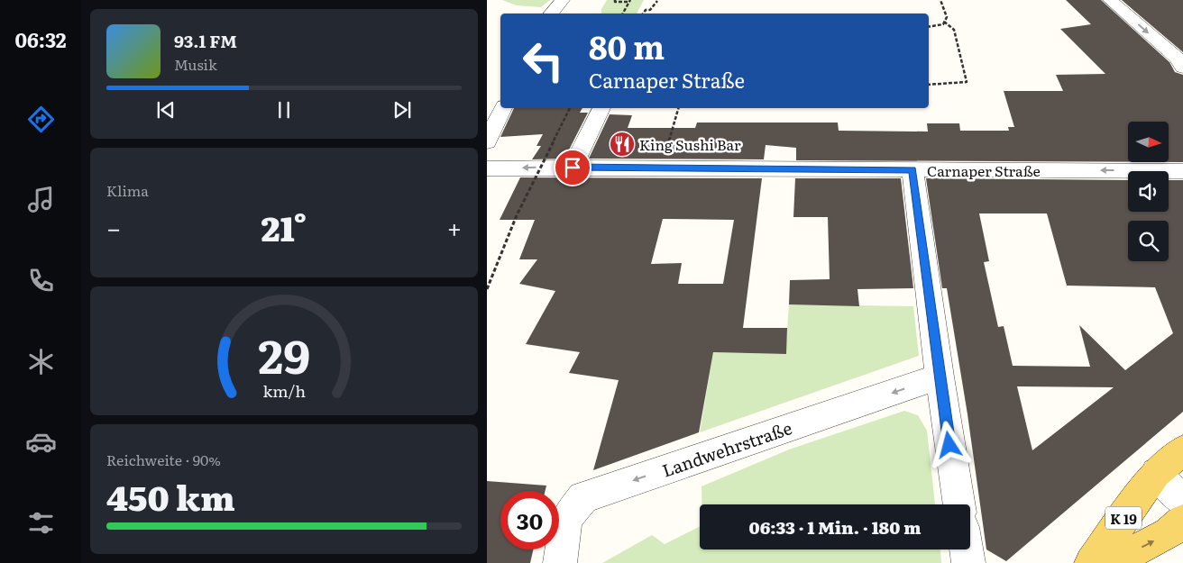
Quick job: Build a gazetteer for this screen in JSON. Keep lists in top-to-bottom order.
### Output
{
  "streets": {
    "main road": ["K 19"],
    "street": ["Carnaper Straße", "Landwehrstraße"]
  },
  "one_way": ["Carnaper Straße", "Landwehrstraße"],
  "places": {
    "restaurant": ["King Sushi Bar"]
  },
  "north": "right",
  "page": {
    "tabs": "06:32",
    "turn": ["80 m", "Carnaper Straße"],
    "song": ["93.1 FM", "Musik"],
    "tile": [
      "Klima",
      ["Reichweite · 90%", "450 km"]
    ],
    "heat": ["−", "21°", "+"],
    "limit": "30",
    "trip": "06:33 · 1 Min. · 180 m",
    "gauge": ["29", "km/h"]
  }
}
